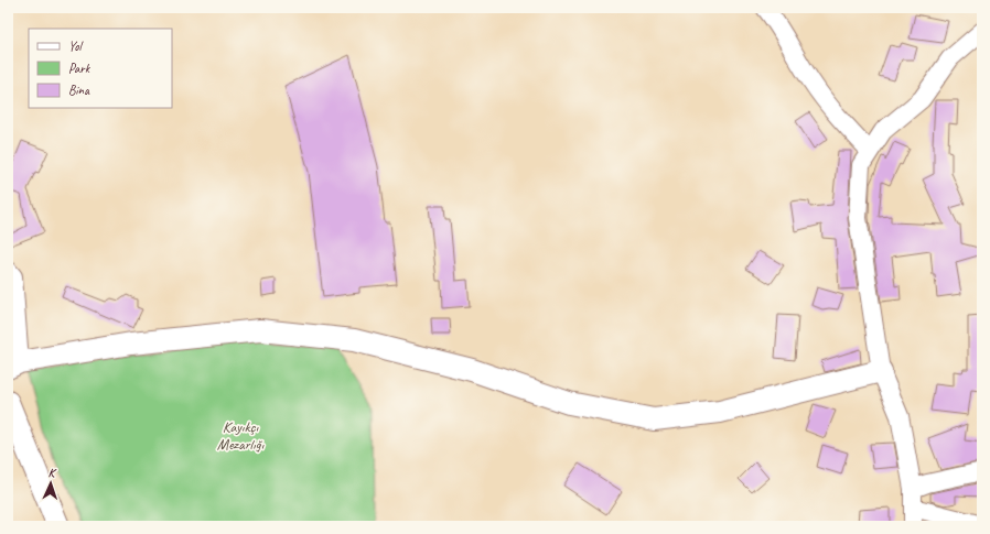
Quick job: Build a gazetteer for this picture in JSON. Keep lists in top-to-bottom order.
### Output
{
  "parks": ["Kayıkçı Mezarlığı"],
  "legend": ["Yol", "Park", "Bina"],
  "north": "top"
}
